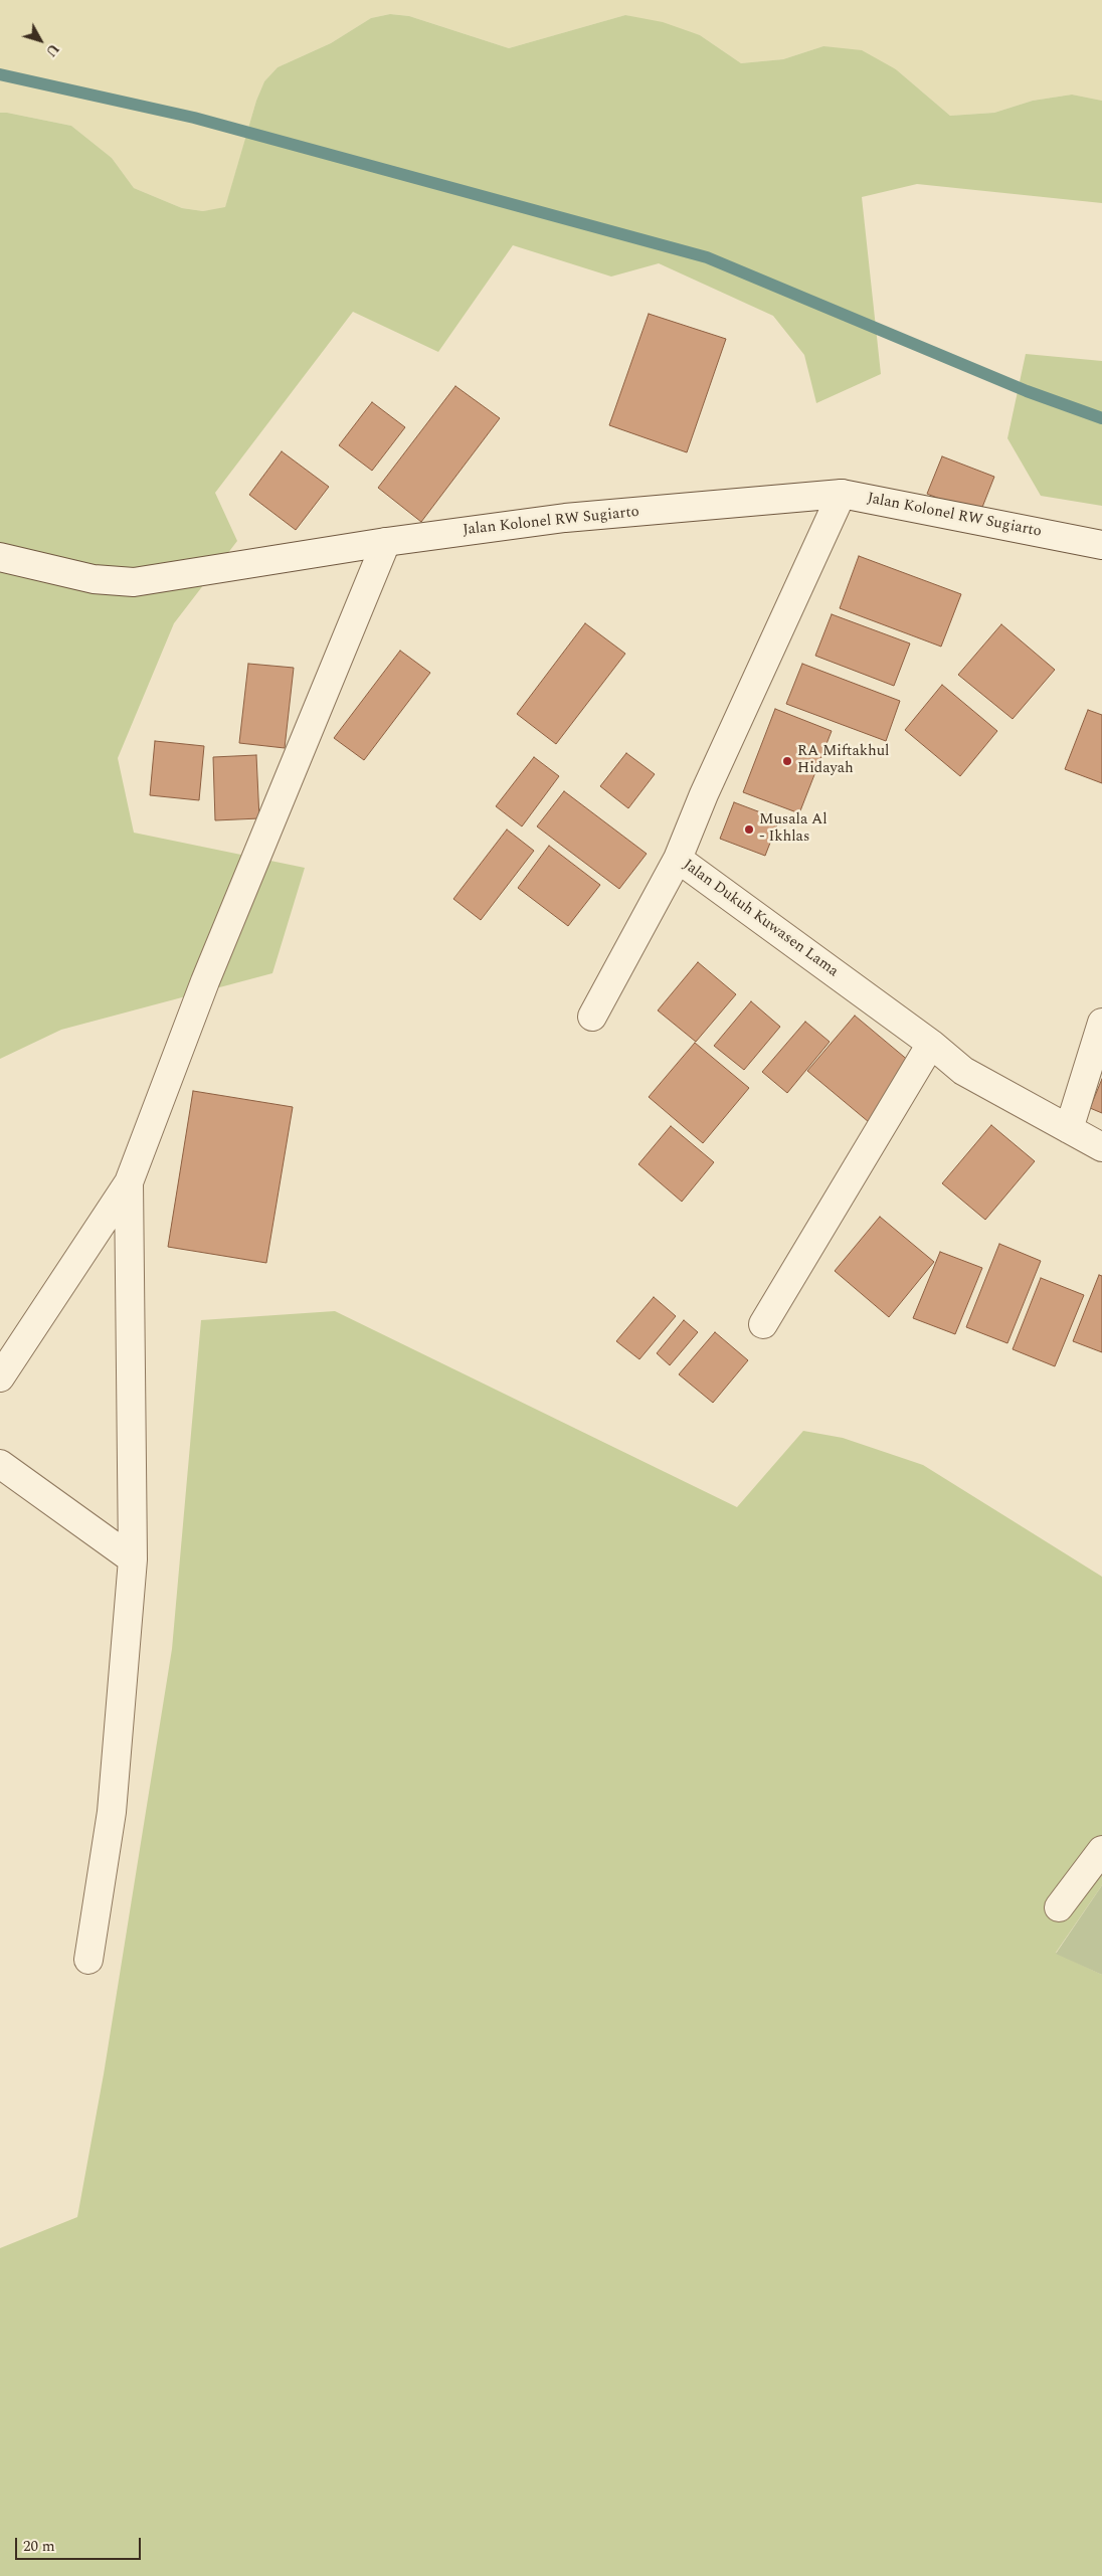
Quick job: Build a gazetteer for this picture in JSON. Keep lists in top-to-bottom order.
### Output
{
  "streets": {
    "street": ["Jalan Kolonel RW Sugiarto", "Jalan Dukuh Kuwasen Lama"]
  },
  "crossings": [
    ["Jalan Kolonel RW Sugiarto", "Jalan Dukuh Kuwasen Lama"]
  ],
  "places": ["RA Miftakhul Hidayah", "Musala Al - Ikhlas"],
  "scale_bar": "20 m",
  "north": "bottom right"
}
